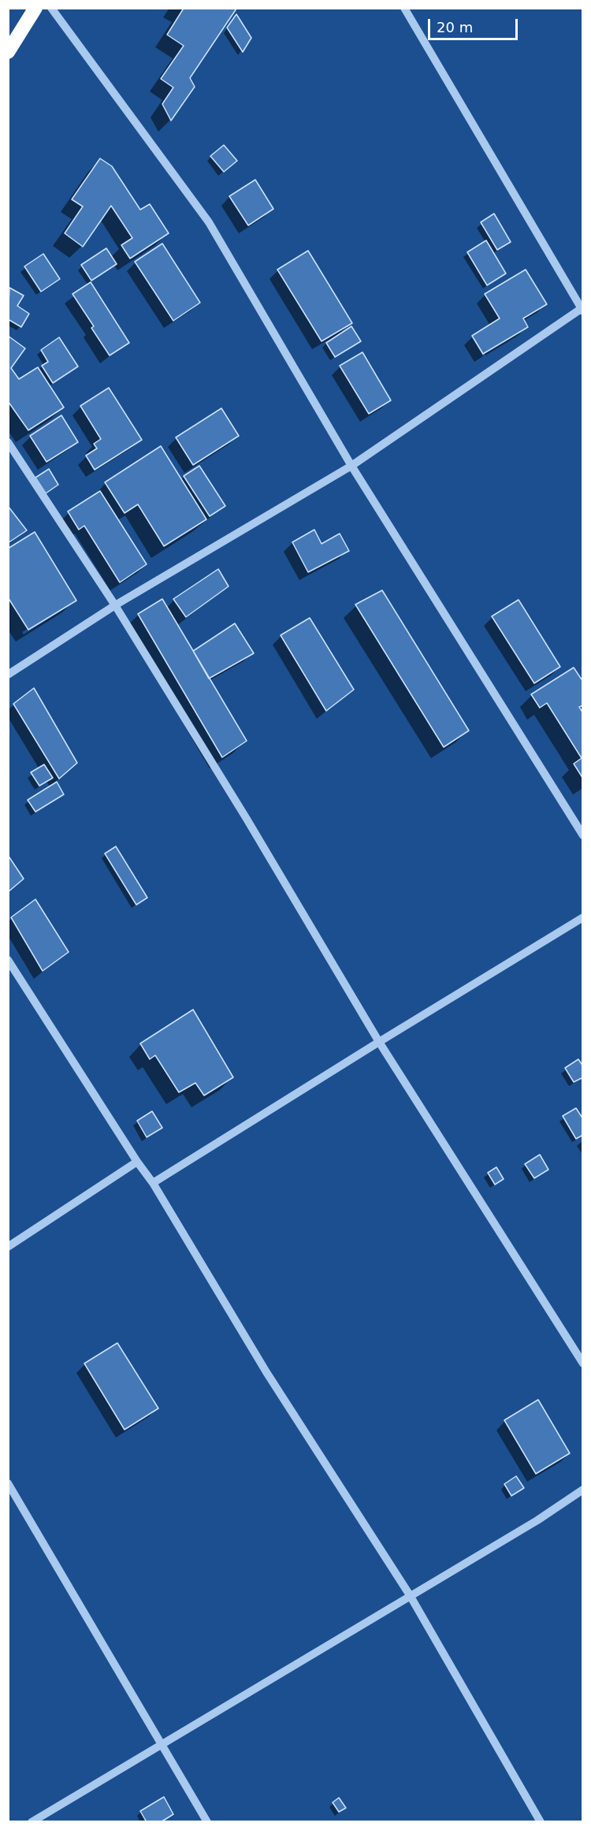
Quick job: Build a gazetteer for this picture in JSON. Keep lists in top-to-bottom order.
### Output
{
  "scale_bar": "20 m"
}
